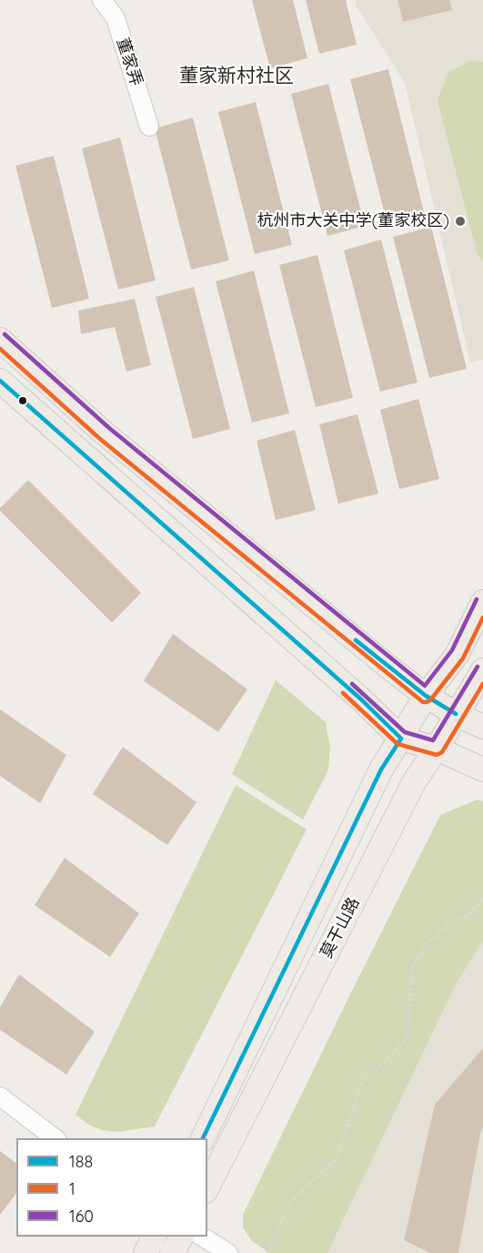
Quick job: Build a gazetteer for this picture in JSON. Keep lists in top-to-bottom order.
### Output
{
  "streets": {
    "main road": ["莫干山路"],
    "street": ["董家弄"]
  },
  "districts": ["董家新村社区"],
  "places": ["杭州市大关中学(董家校区)"],
  "lines": ["transit line 160", "transit line 1", "transit line 188"],
  "legend": ["188", "1", "160"]
}
